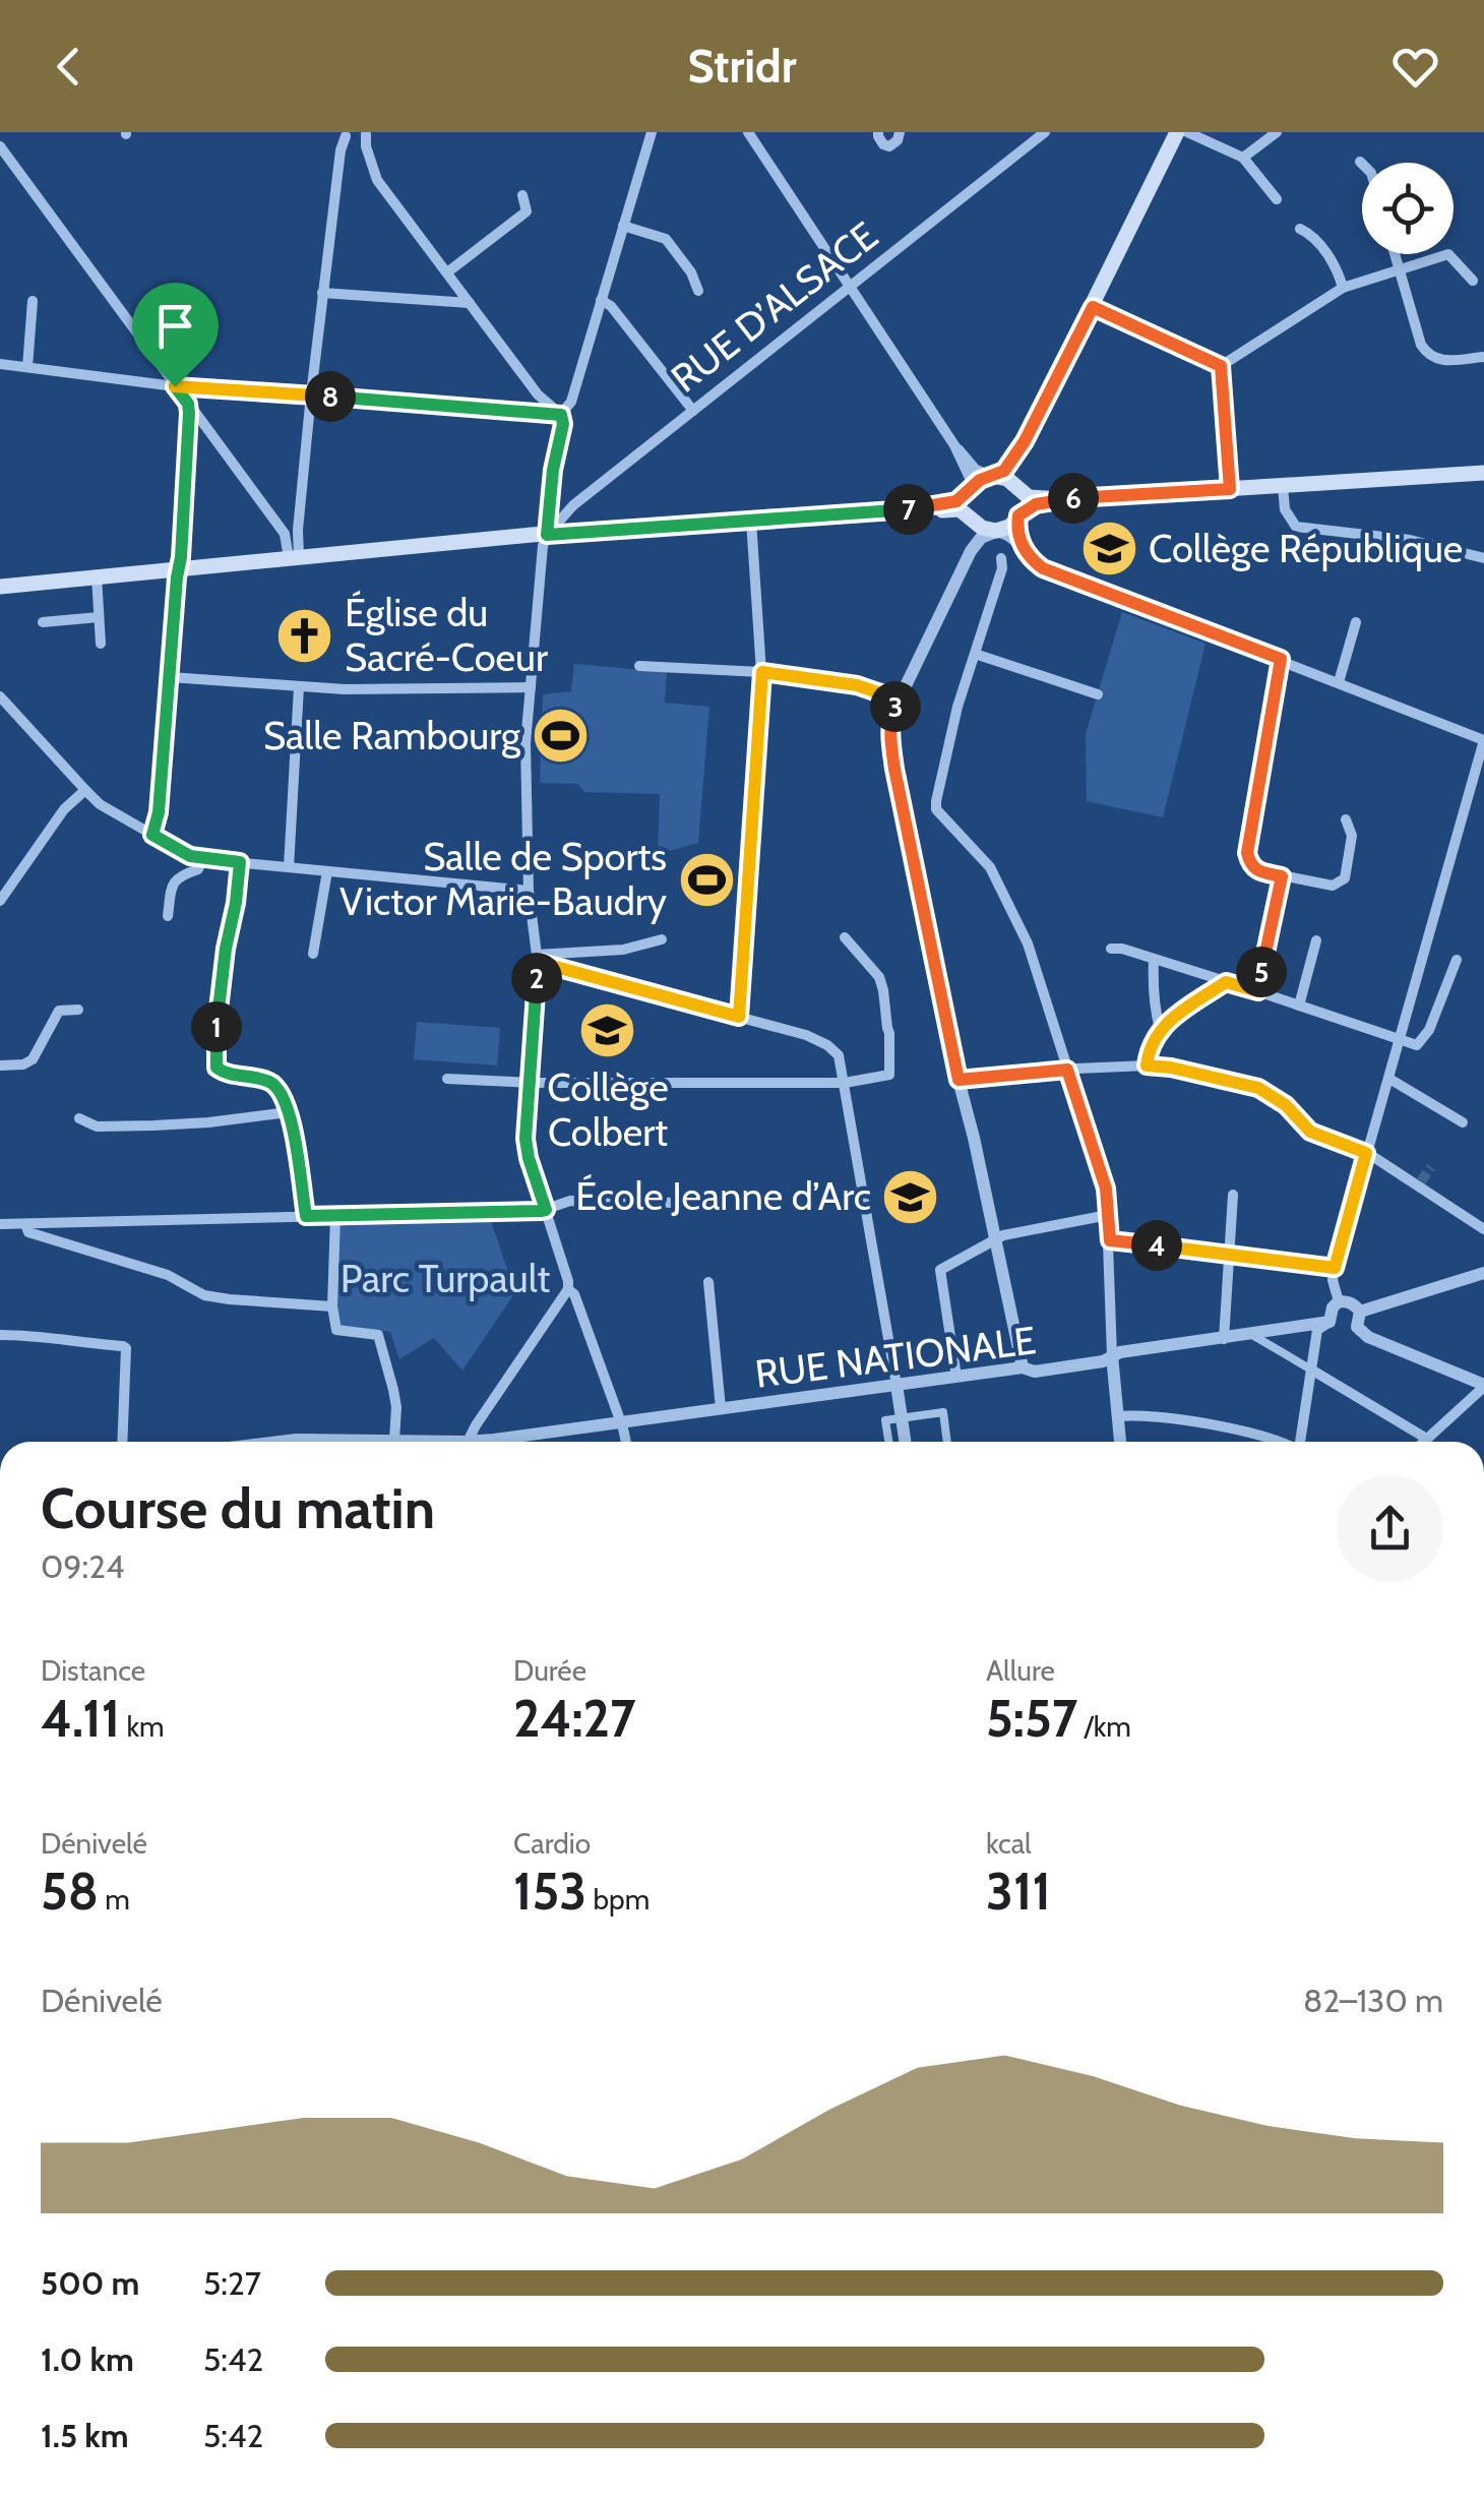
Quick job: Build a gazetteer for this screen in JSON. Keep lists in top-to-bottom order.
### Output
{
  "streets": {
    "street": ["RUE D’ALSACE", "RUE NATIONALE"]
  },
  "parks": ["Parc Turpault"],
  "places": {
    "school or university": ["Collège République", "Collège Colbert", "École Jeanne d’Arc"],
    "church": ["Église du Sacré-Coeur"],
    "sports": ["Salle Rambourg", "Salle de Sports Victor Marie-Baudry"]
  },
  "page": {
    "header": "Stridr",
    "pins": [
      "8",
      "6",
      "7",
      "3",
      "5",
      "2",
      "1",
      "4"
    ],
    "heading": ["Course du matin", "09:24"],
    "stats": [
      ["Distance", "4.11 km"],
      ["Durée", "24:27"],
      ["Allure", "5:57 /km"],
      ["Dénivelé", "58 m"],
      ["Cardio", "153 bpm"],
      ["kcal", "311"]
    ],
    "chart": ["Dénivelé", "82–130 m"],
    "list": [
      {
        "name": "500 m",
        "note": "5:27"
      },
      {
        "name": "1.0 km",
        "note": "5:42"
      },
      {
        "name": "1.5 km",
        "note": "5:42"
      }
    ]
  }
}
